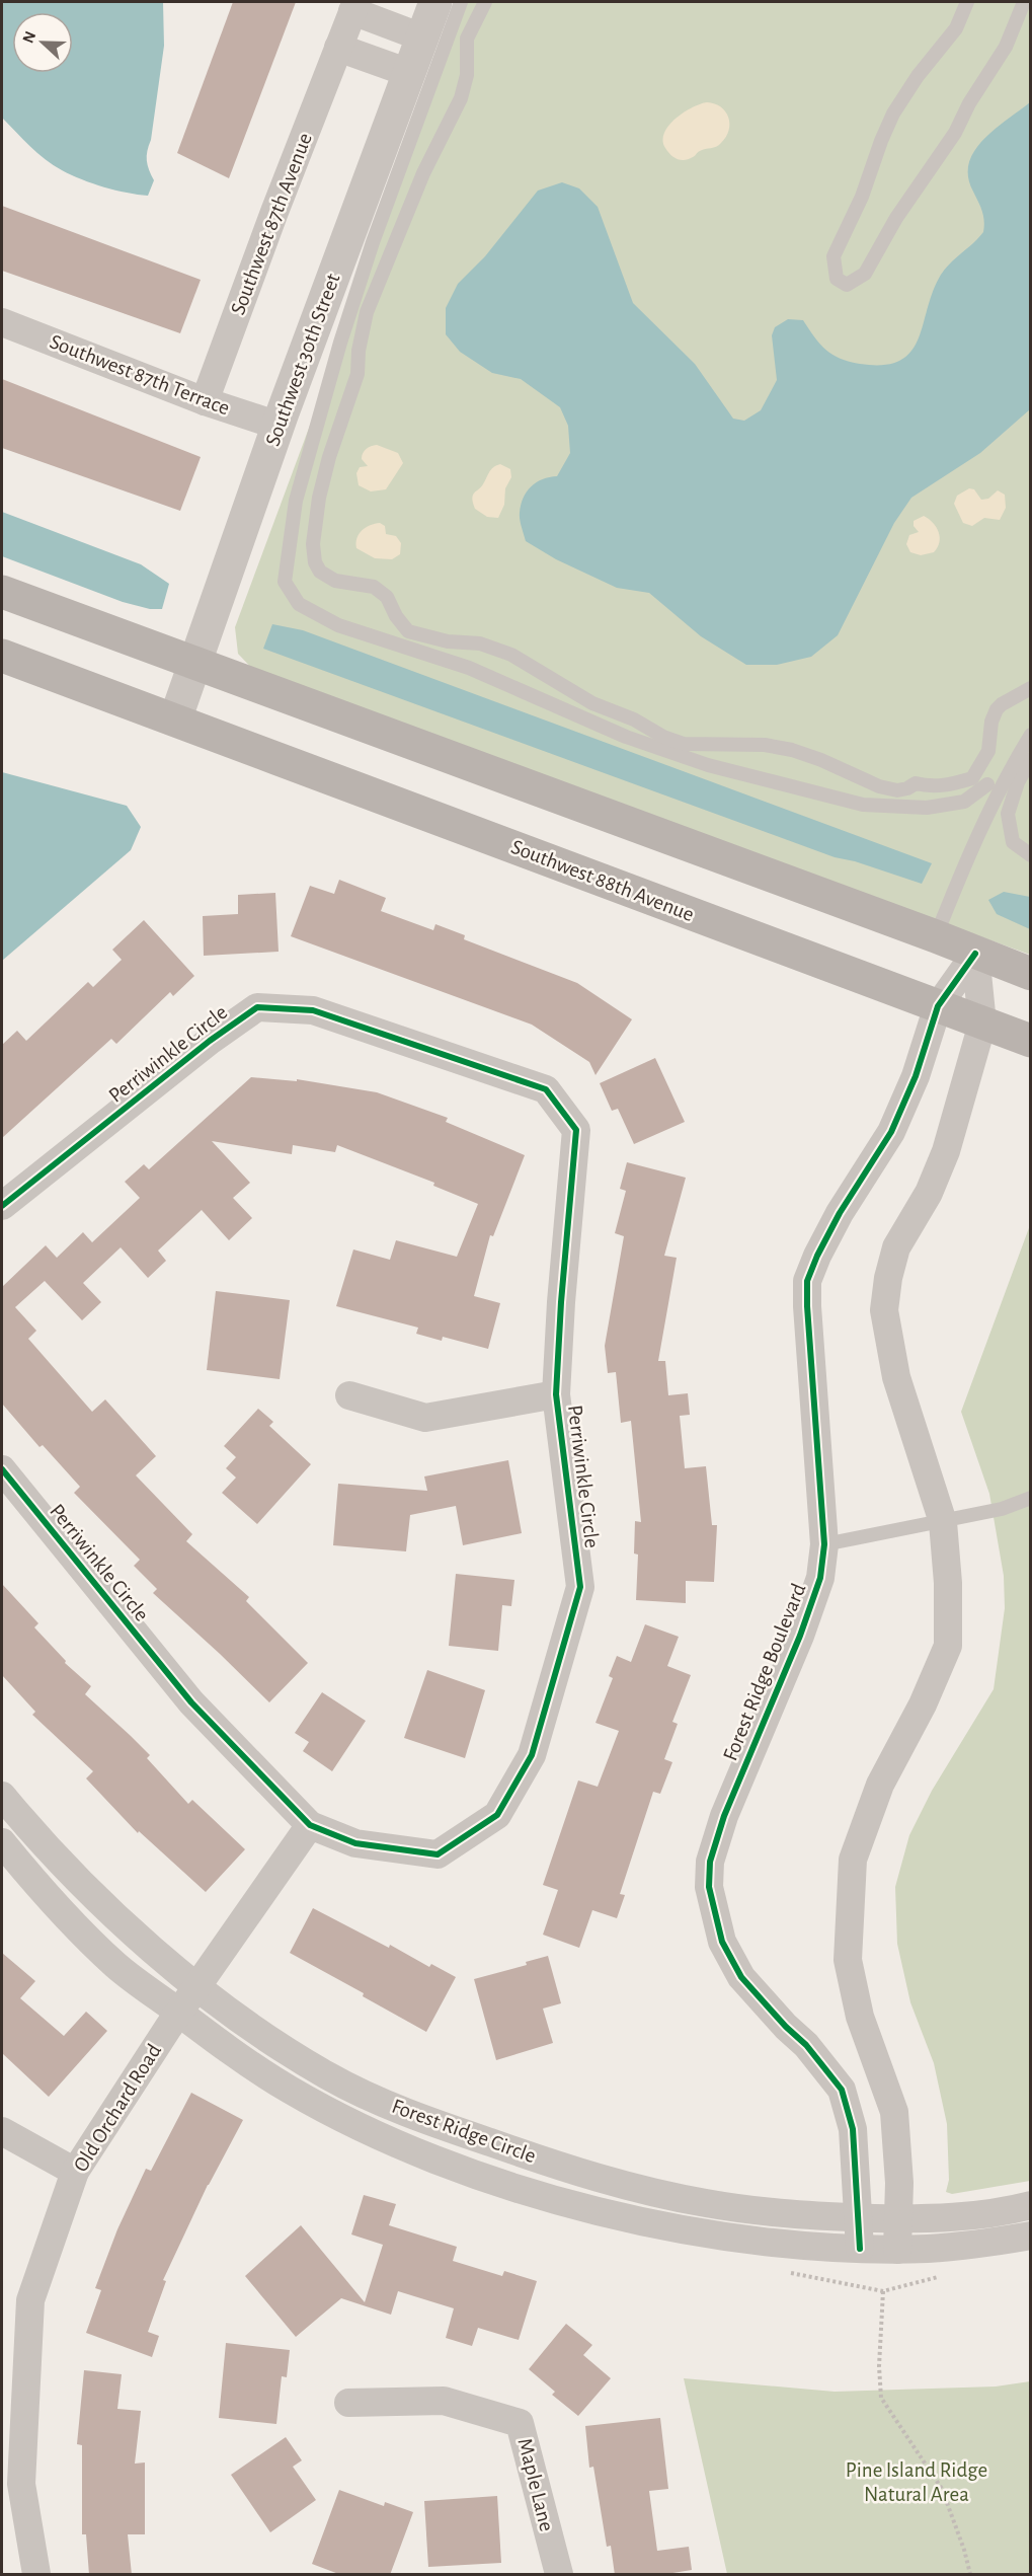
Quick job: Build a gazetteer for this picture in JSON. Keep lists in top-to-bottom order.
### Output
{
  "streets": {
    "main road": ["Southwest 88th Avenue"],
    "street": [
      "Southwest 87th Avenue",
      "Southwest 30th Street",
      "Southwest 87th Terrace",
      "Perriwinkle Circle",
      "Forest Ridge Boulevard",
      "Old Orchard Road",
      "Forest Ridge Circle",
      "Maple Lane"
    ]
  },
  "crossings": [
    ["Southwest 87th Avenue", "Southwest 30th Street"],
    ["Southwest 87th Avenue", "Southwest 87th Terrace"],
    ["Southwest 30th Street", "Southwest 87th Terrace"],
    ["Southwest 30th Street", "Southwest 88th Avenue"],
    ["Southwest 88th Avenue", "Forest Ridge Boulevard"],
    ["Perriwinkle Circle", "Old Orchard Road"],
    ["Forest Ridge Boulevard", "Forest Ridge Circle"],
    ["Old Orchard Road", "Forest Ridge Circle"]
  ],
  "parks": ["Pine Island Ridge Natural Area"],
  "north": "left"
}
